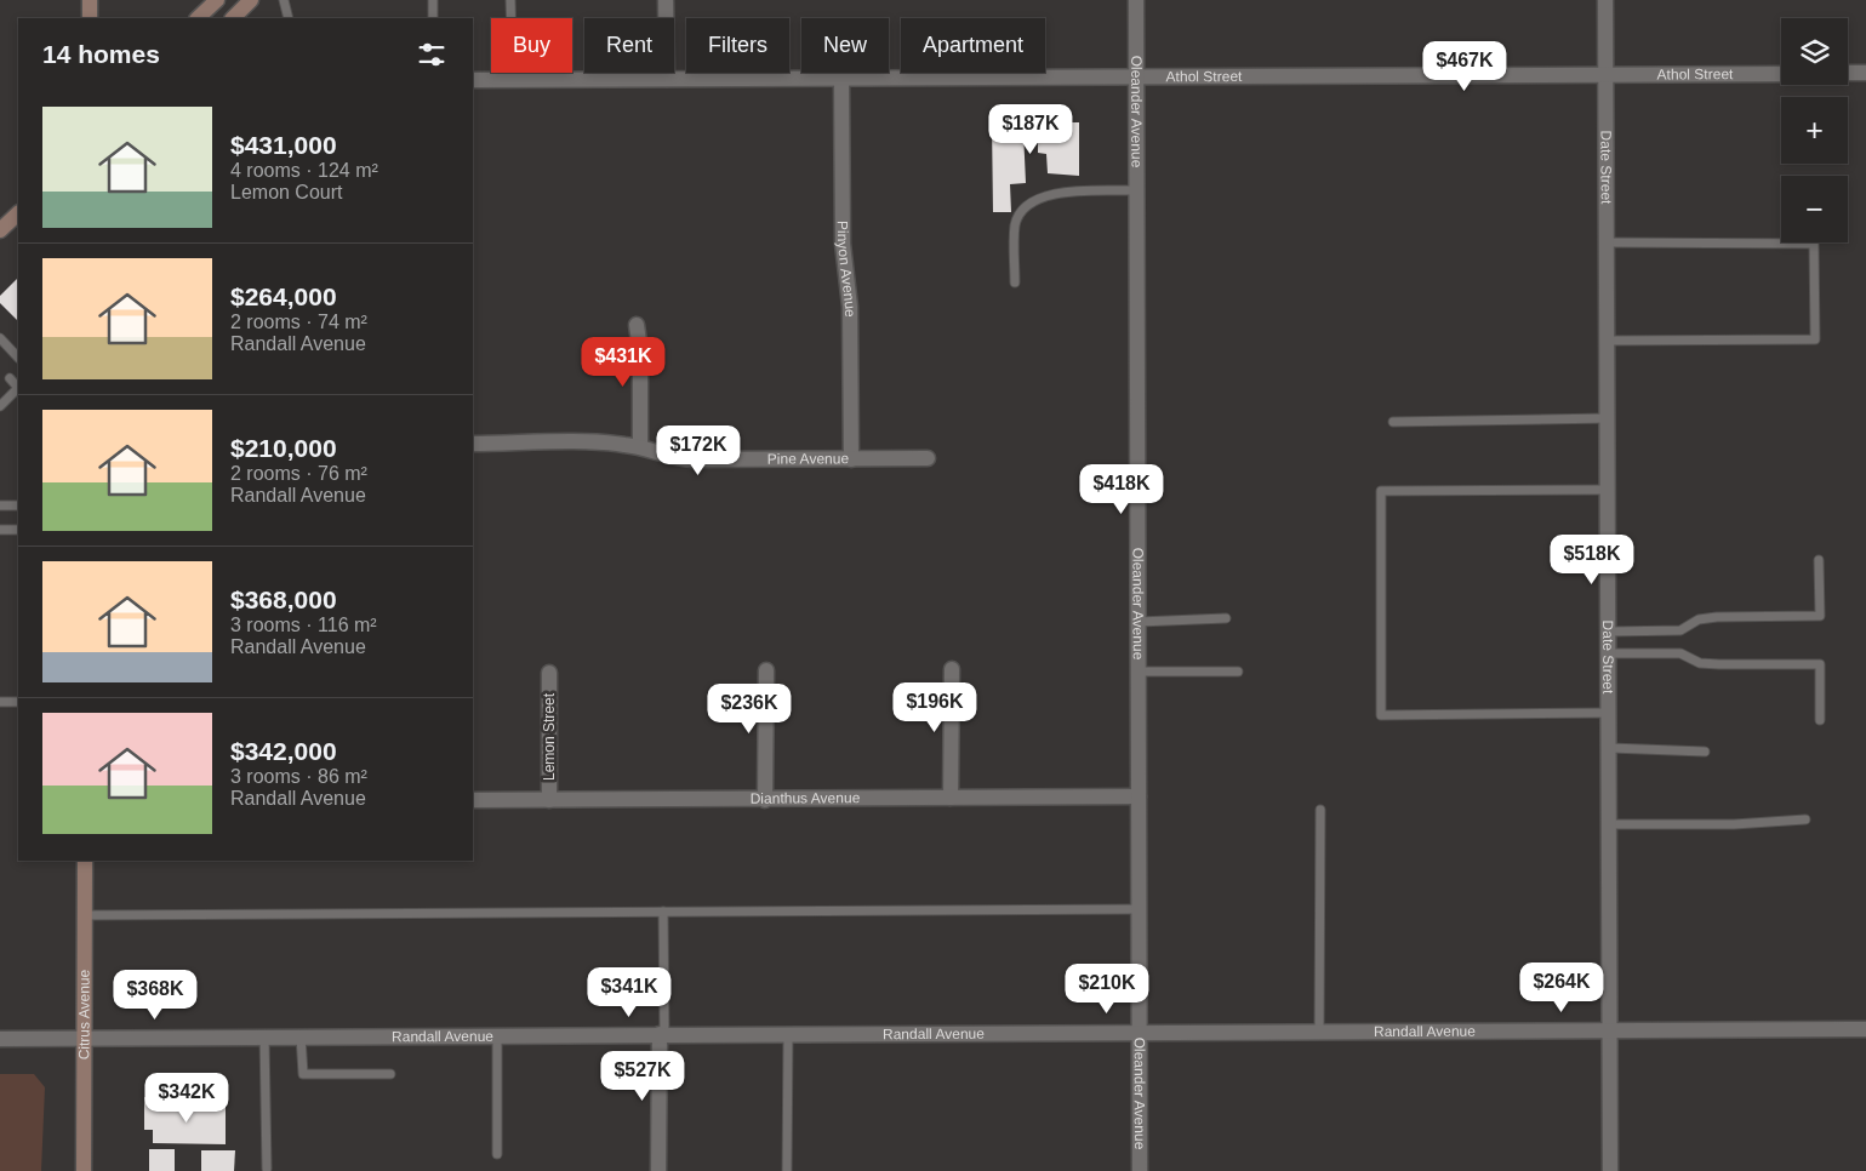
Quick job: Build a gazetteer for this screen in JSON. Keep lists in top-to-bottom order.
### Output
{
  "streets": {
    "main road": ["Citrus Avenue"],
    "street": [
      "Athol Street",
      "Oleander Avenue",
      "Date Street",
      "Pinyon Avenue",
      "Pine Avenue",
      "Lemon Street",
      "Dianthus Avenue",
      "Randall Avenue"
    ]
  },
  "crossings": [
    ["Athol Street", "Oleander Avenue"],
    ["Athol Street", "Date Street"],
    ["Athol Street", "Pinyon Avenue"],
    ["Oleander Avenue", "Dianthus Avenue"],
    ["Oleander Avenue", "Randall Avenue"],
    ["Date Street", "Randall Avenue"],
    ["Pinyon Avenue", "Pine Avenue"],
    ["Lemon Street", "Dianthus Avenue"],
    ["Citrus Avenue", "Randall Avenue"]
  ],
  "page": {
    "map_buttons": ["+", "−"],
    "chip": [
      "Buy",
      "Rent",
      "Filters",
      "New",
      "Apartment"
    ],
    "heading": "14 homes",
    "price": [
      "$467K",
      "$187K",
      "$431K",
      "$172K",
      "$418K",
      "$518K",
      "$196K",
      "$236K",
      "$264K",
      "$210K",
      "$341K",
      "$368K",
      "$527K",
      "$342K"
    ],
    "list": [
      {
        "name": "$431,000",
        "note": "4 rooms · 124 m² · Lemon Court"
      },
      {
        "name": "$264,000",
        "note": "2 rooms · 74 m² · Randall Avenue"
      },
      {
        "name": "$210,000",
        "note": "2 rooms · 76 m² · Randall Avenue"
      },
      {
        "name": "$368,000",
        "note": "3 rooms · 116 m² · Randall Avenue"
      },
      {
        "name": "$342,000",
        "note": "3 rooms · 86 m² · Randall Avenue"
      }
    ]
  }
}
